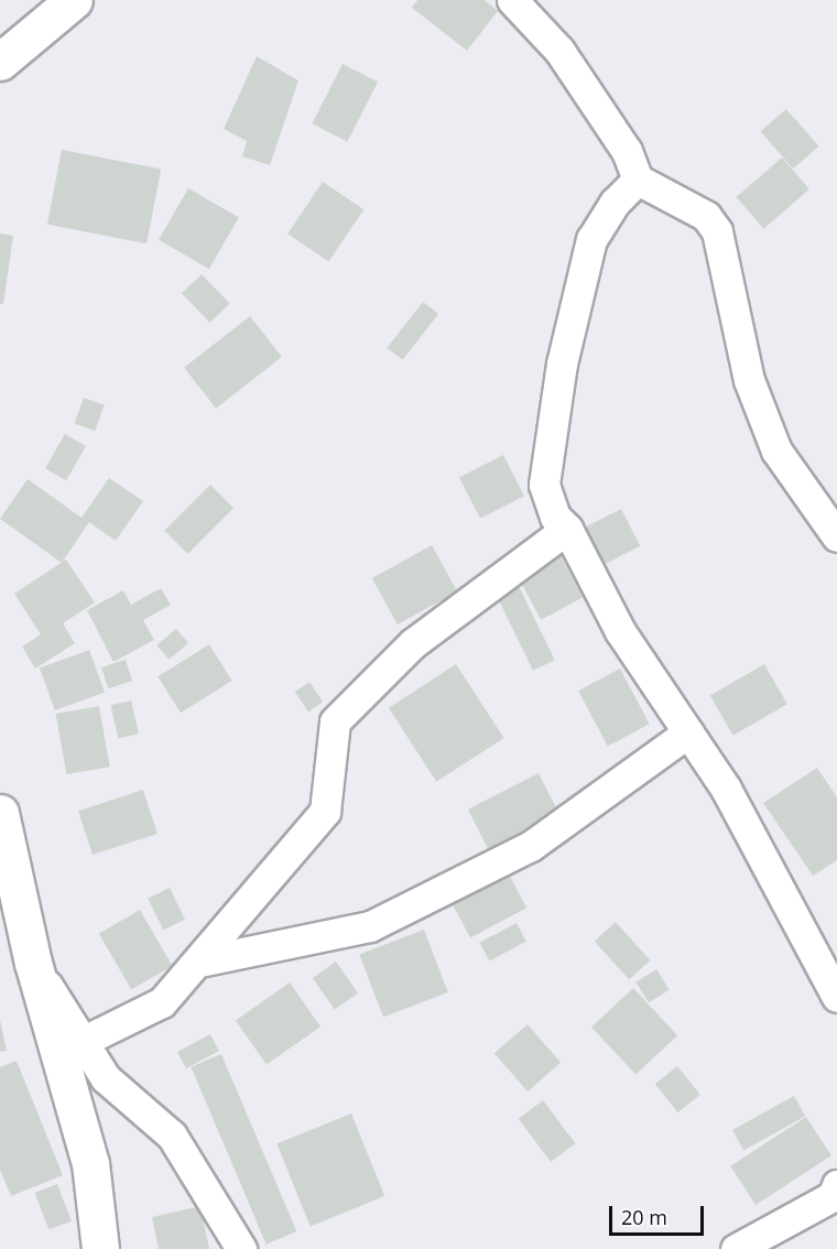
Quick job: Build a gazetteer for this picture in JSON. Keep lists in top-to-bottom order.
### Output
{
  "scale_bar": "20 m"
}
